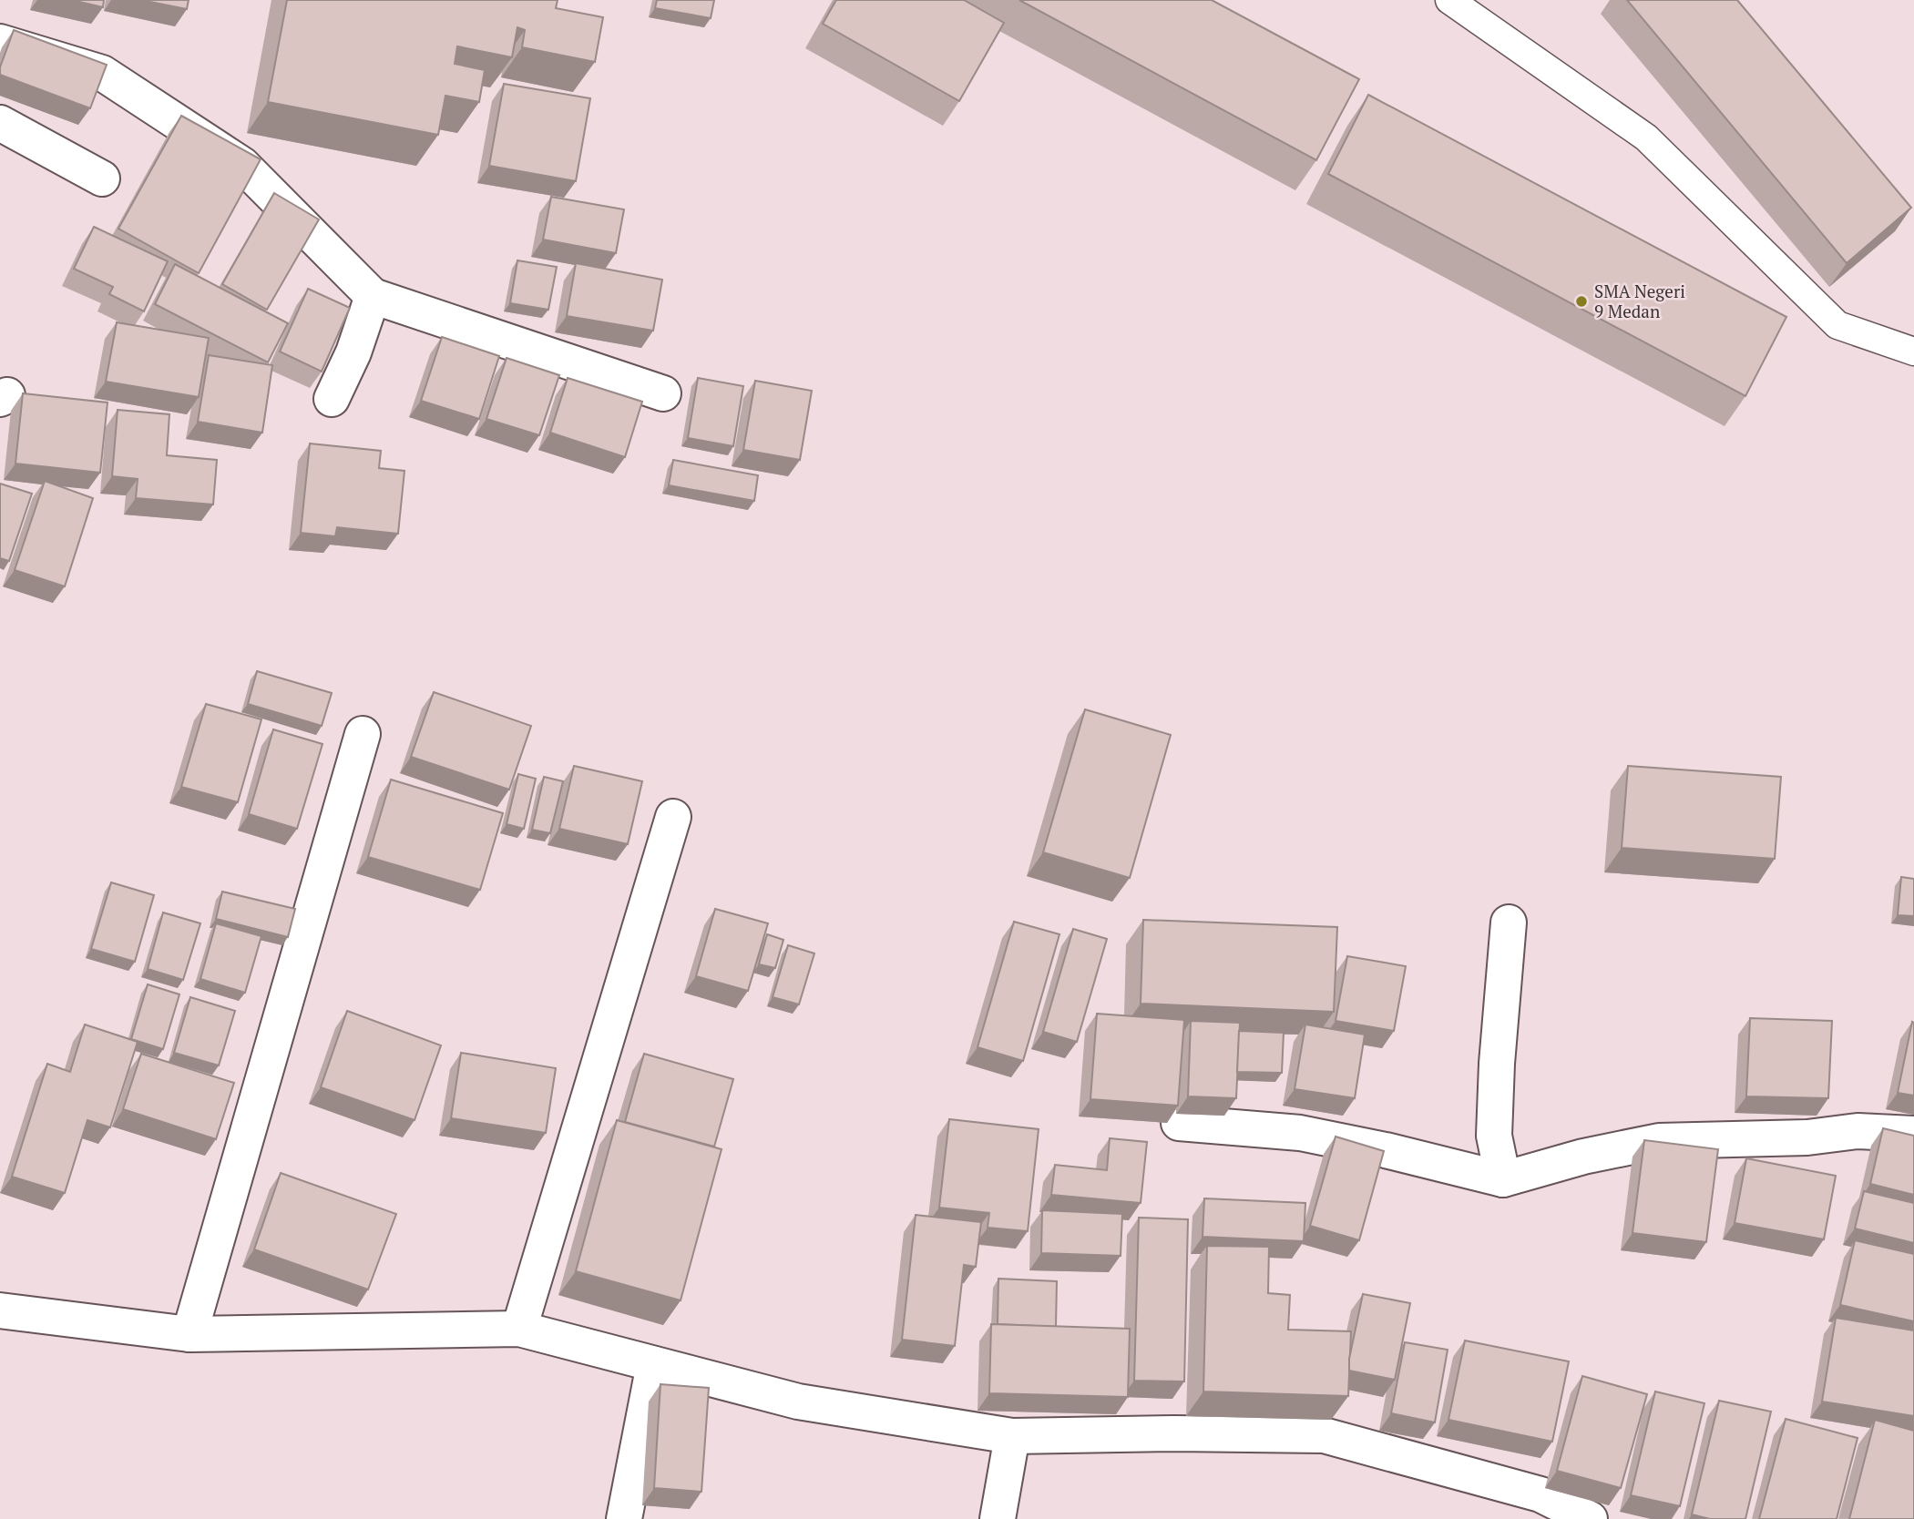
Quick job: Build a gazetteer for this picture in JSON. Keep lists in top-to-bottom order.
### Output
{
  "places": ["SMA Negeri 9 Medan"]
}
